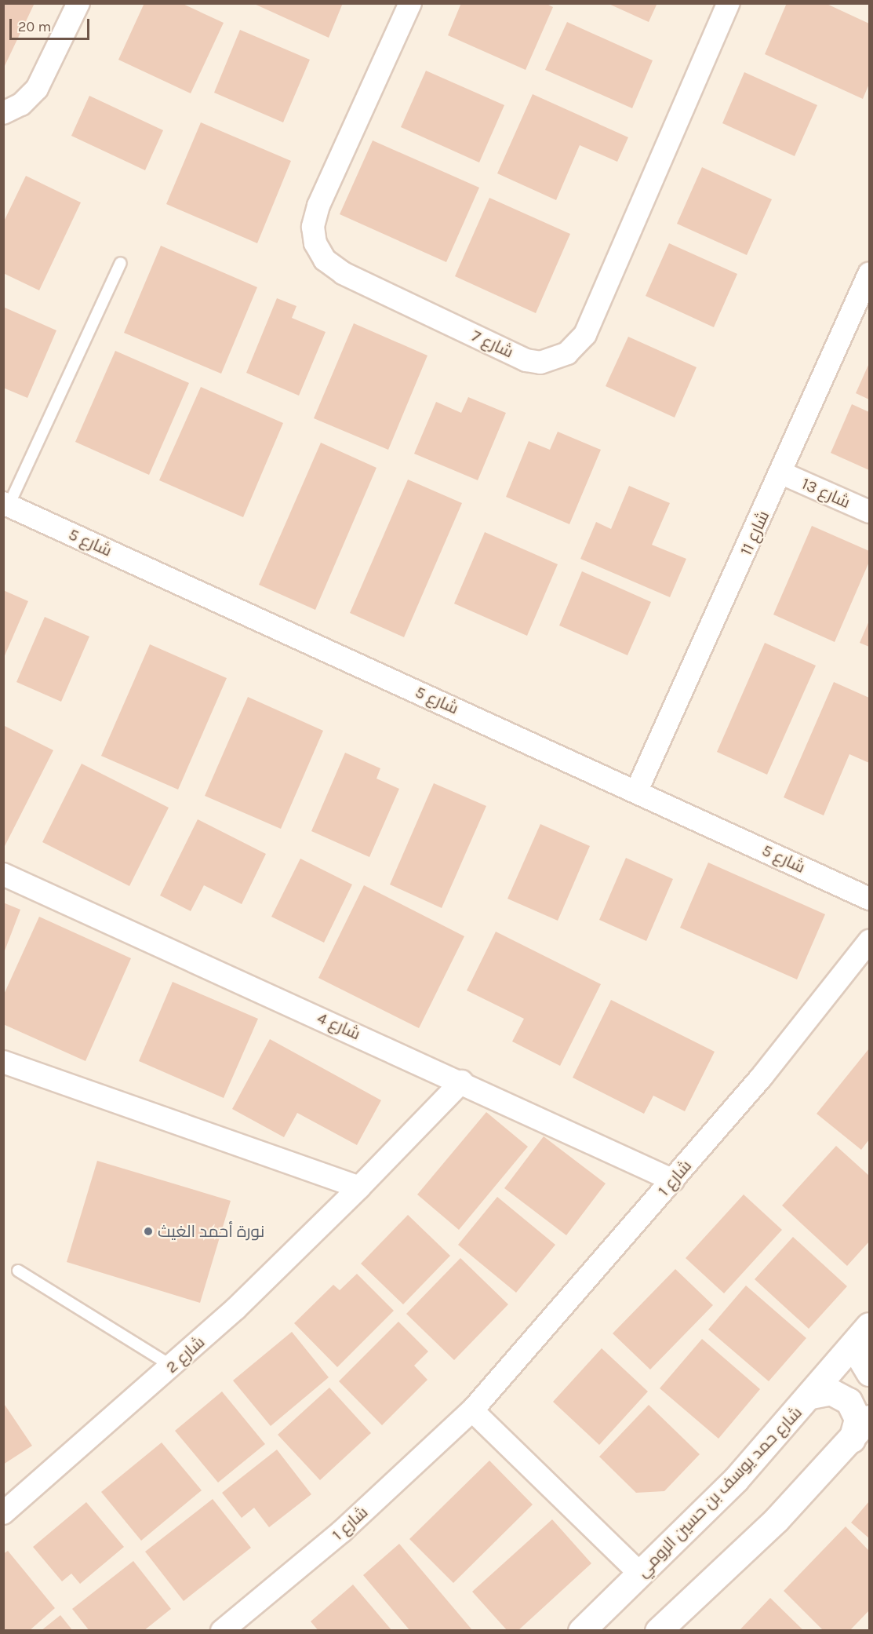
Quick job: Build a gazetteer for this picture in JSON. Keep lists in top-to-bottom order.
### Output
{
  "streets": {
    "street": [
      "شارع 7",
      "شارع 13",
      "شارع 11",
      "شارع 5",
      "شارع 4",
      "شارع 1",
      "شارع 2",
      "شارع حمد يوسف بن حسين الرومي"
    ]
  },
  "crossings": [
    ["شارع 13", "شارع 11"],
    ["شارع 11", "شارع 5"],
    ["شارع 4", "شارع 1"],
    ["شارع 4", "شارع 2"]
  ],
  "places": ["نورة أحمد الغيث"],
  "scale_bar": "20 m"
}
